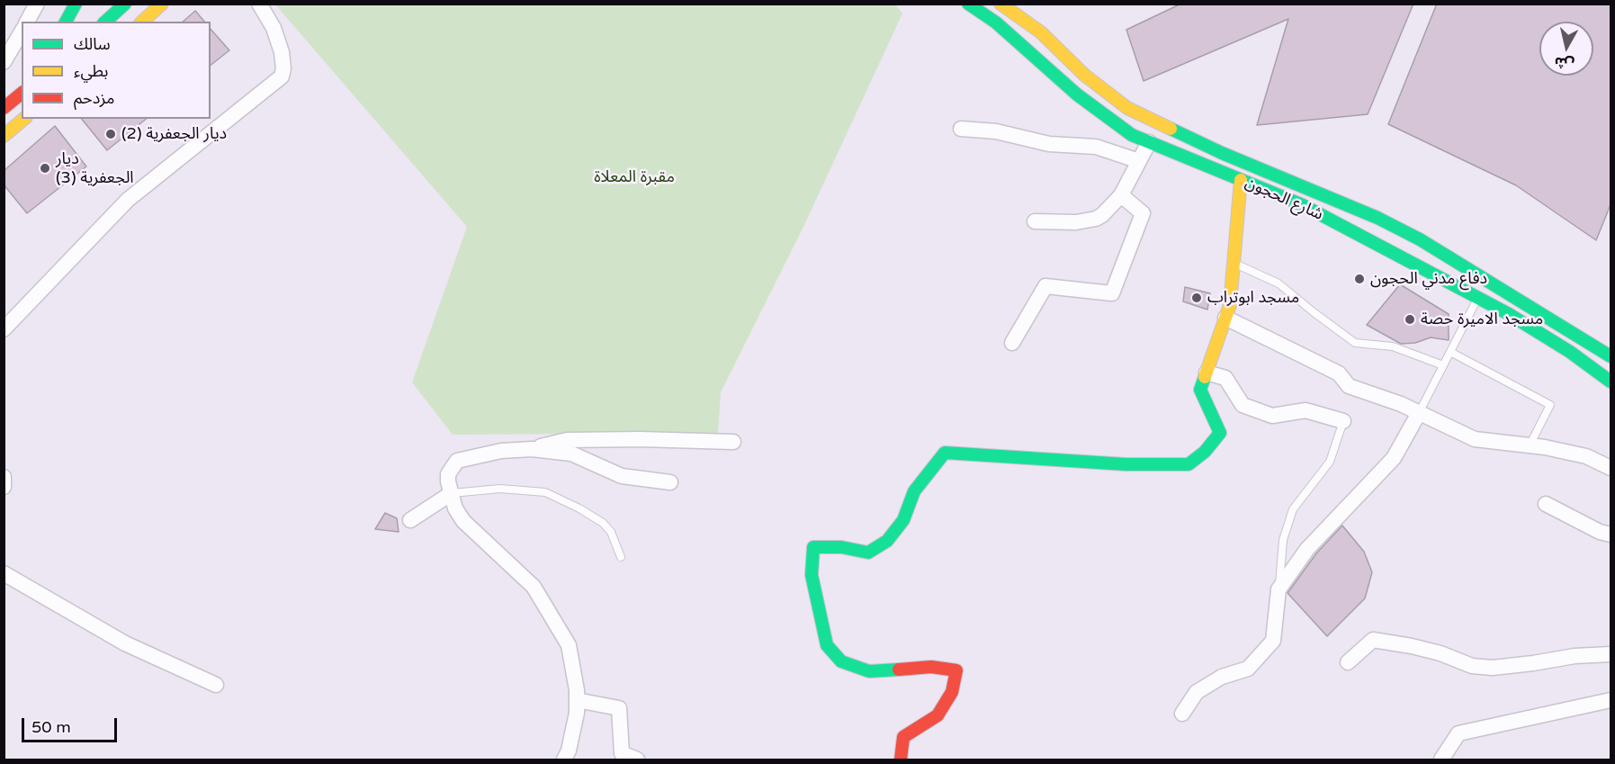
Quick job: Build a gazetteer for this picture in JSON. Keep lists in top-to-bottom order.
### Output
{
  "streets": {
    "main road": ["شارع الحجون"]
  },
  "parks": ["مقبرة المعلاة"],
  "places": [
    "ديار الجعفرية (2)",
    "ديار الجعفرية (3)",
    "دفاع مدني الحجون",
    "مسجد ابوتراب",
    "مسجد الاميرة حصة"
  ],
  "legend": ["سالك", "بطيء", "مزدحم"],
  "scale_bar": "50 m",
  "north": "bottom"
}
